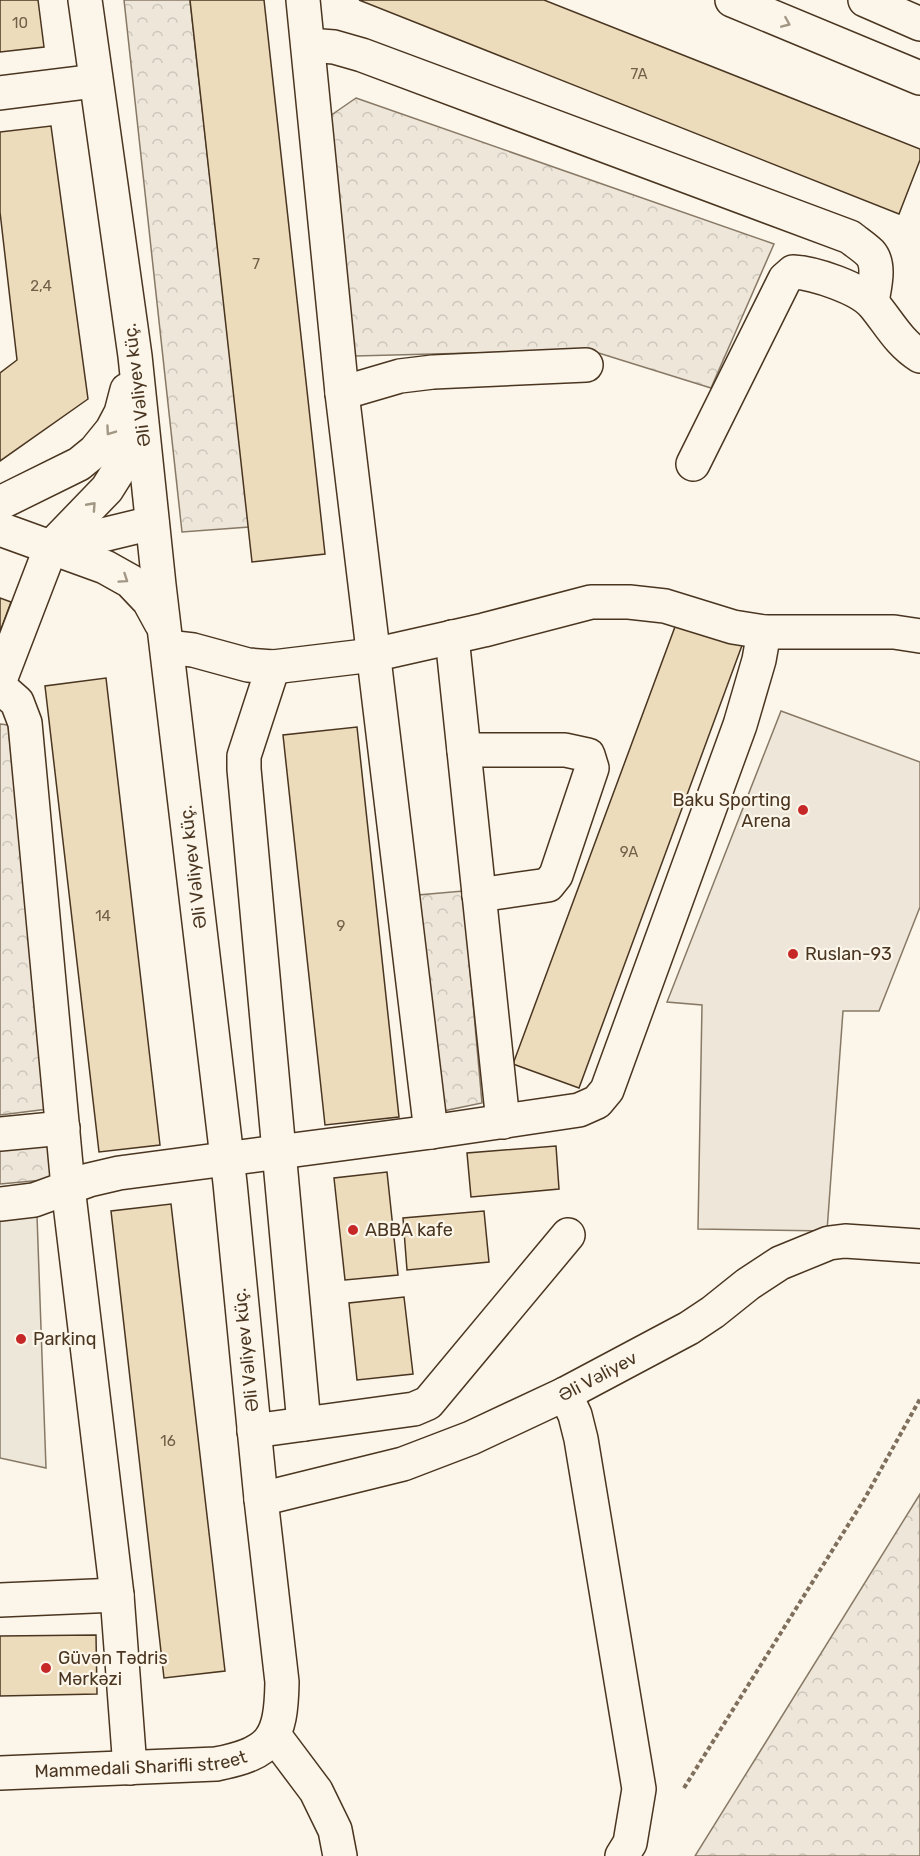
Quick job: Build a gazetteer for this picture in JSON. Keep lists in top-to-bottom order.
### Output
{
  "streets": {
    "street": ["Əli Vəliyev küç.", "Əli Vəliyev", "Mammedali Sharifli street"]
  },
  "crossings": [
    ["Əli Vəliyev küç.", "Əli Vəliyev"],
    ["Əli Vəliyev küç.", "Mammedali Sharifli street"]
  ],
  "places": [
    "Baku Sporting Arena",
    "Ruslan-93",
    "ABBA kafe",
    "Parkinq",
    "Güvәn Tәdris Mәrkәzi"
  ],
  "house_numbers": [
    "10",
    "7A",
    "7",
    "2,4",
    "9A",
    "14",
    "9",
    "16"
  ]
}
